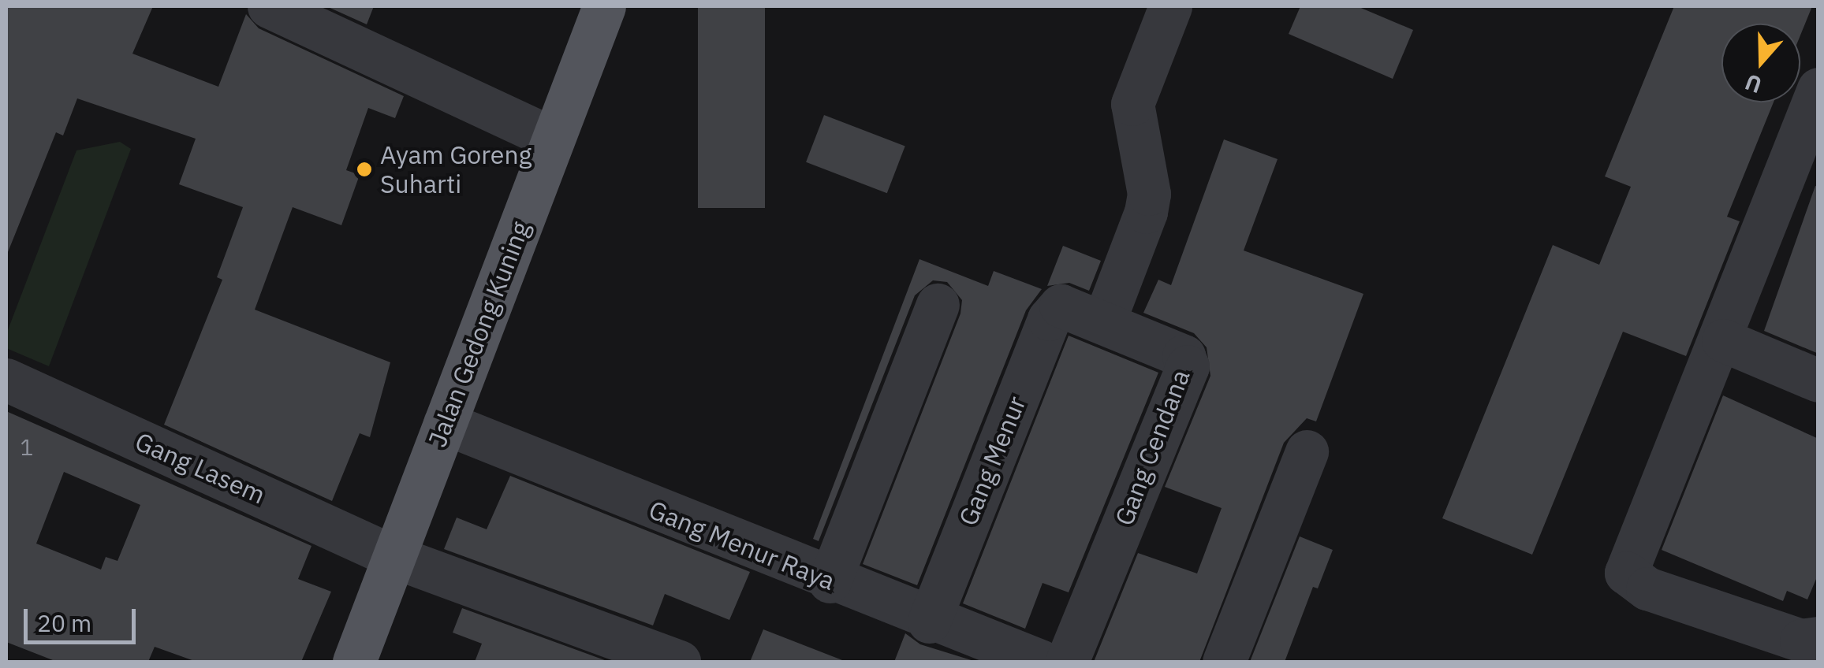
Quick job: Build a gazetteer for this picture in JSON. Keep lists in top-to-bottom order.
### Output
{
  "streets": {
    "main road": ["Jalan Gedong Kuning"],
    "street": [
      "Gang Cendana",
      "Gang Menur",
      "Gang Lasem",
      "Gang Menur Raya"
    ]
  },
  "crossings": [
    ["Jalan Gedong Kuning", "Gang Lasem"],
    ["Jalan Gedong Kuning", "Gang Menur Raya"],
    ["Gang Cendana", "Gang Menur"],
    ["Gang Menur", "Gang Menur Raya"]
  ],
  "places": ["Ayam Goreng Suharti"],
  "house_numbers": ["1"],
  "scale_bar": "20 m",
  "north": "bottom"
}
